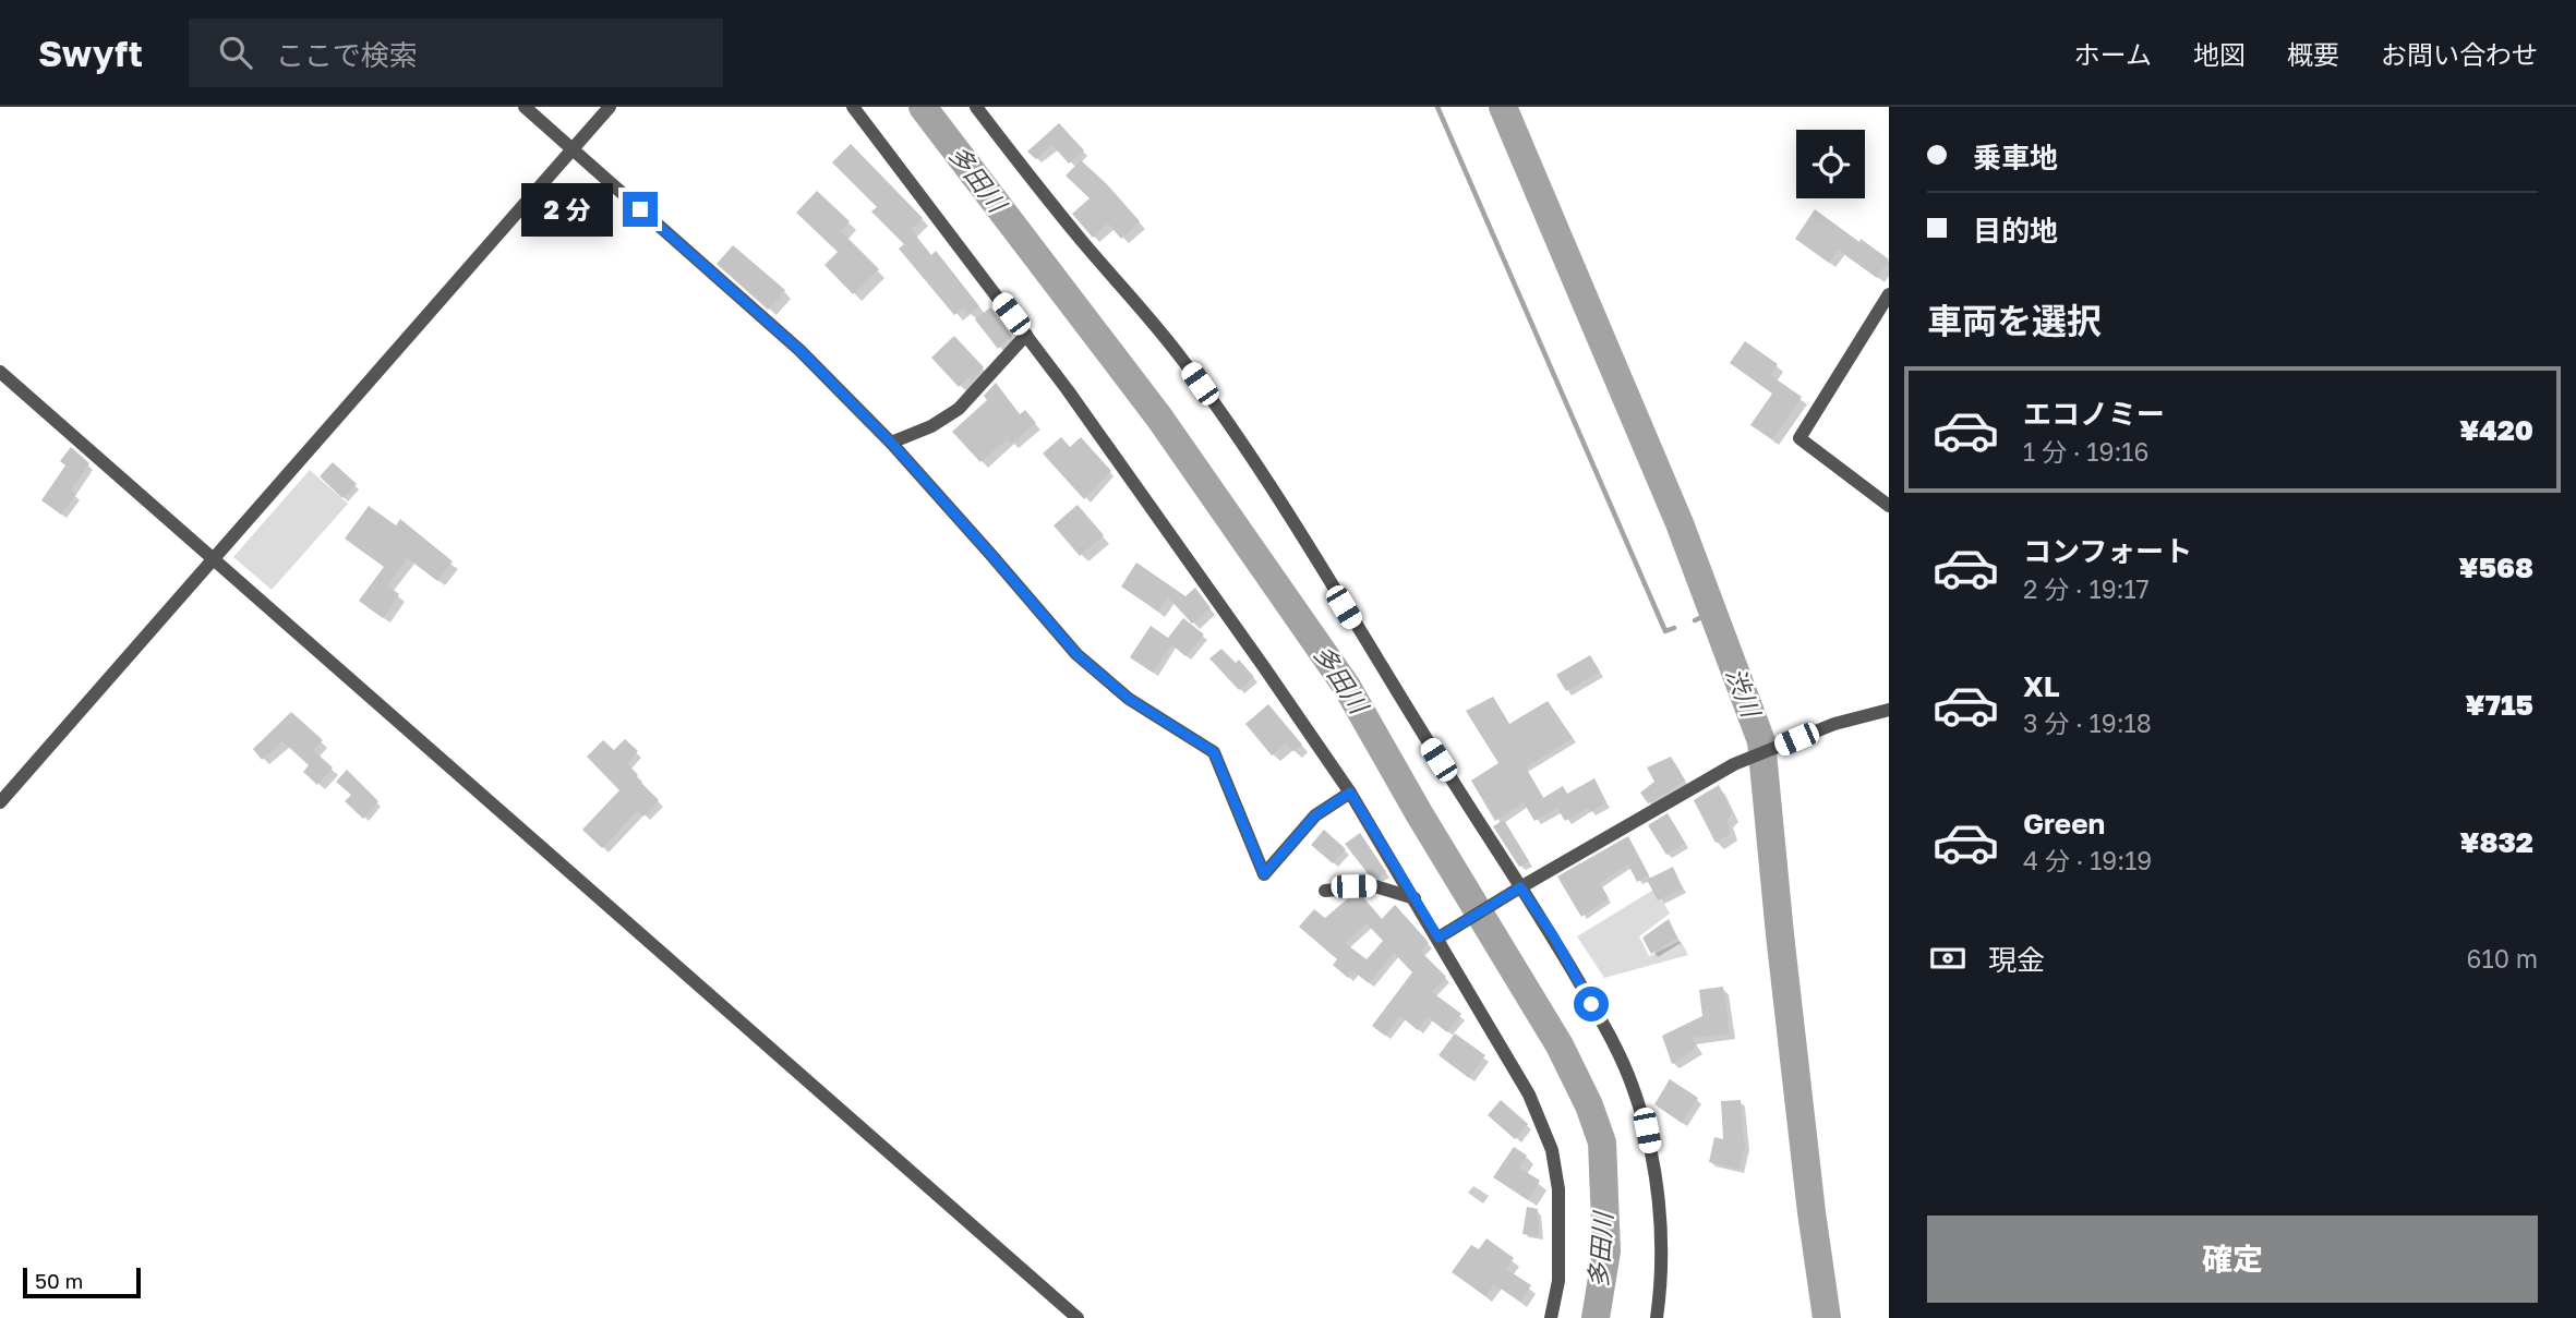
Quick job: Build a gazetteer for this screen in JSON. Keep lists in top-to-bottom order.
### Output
{
  "water": ["多田川", "渋川"],
  "scale_bar": "50 m",
  "page": {
    "header": "Swyft",
    "search": "ここで検索",
    "nav": [
      "ホーム",
      "地図",
      "概要",
      "お問い合わせ"
    ],
    "banner": ["乗車地", "目的地"],
    "bubble": "2 分",
    "heading": "車両を選択",
    "list": [
      {
        "name": "エコノミー",
        "note": "1 分 · 19:16",
        "value": "¥420"
      },
      {
        "name": "コンフォート",
        "note": "2 分 · 19:17",
        "value": "¥568"
      },
      {
        "name": "XL",
        "note": "3 分 · 19:18",
        "value": "¥715"
      },
      {
        "name": "Green",
        "note": "4 分 · 19:19",
        "value": "¥832"
      }
    ],
    "pay": ["現金", "610 m"],
    "buttons": "確定",
    "scale": "50 m"
  }
}
